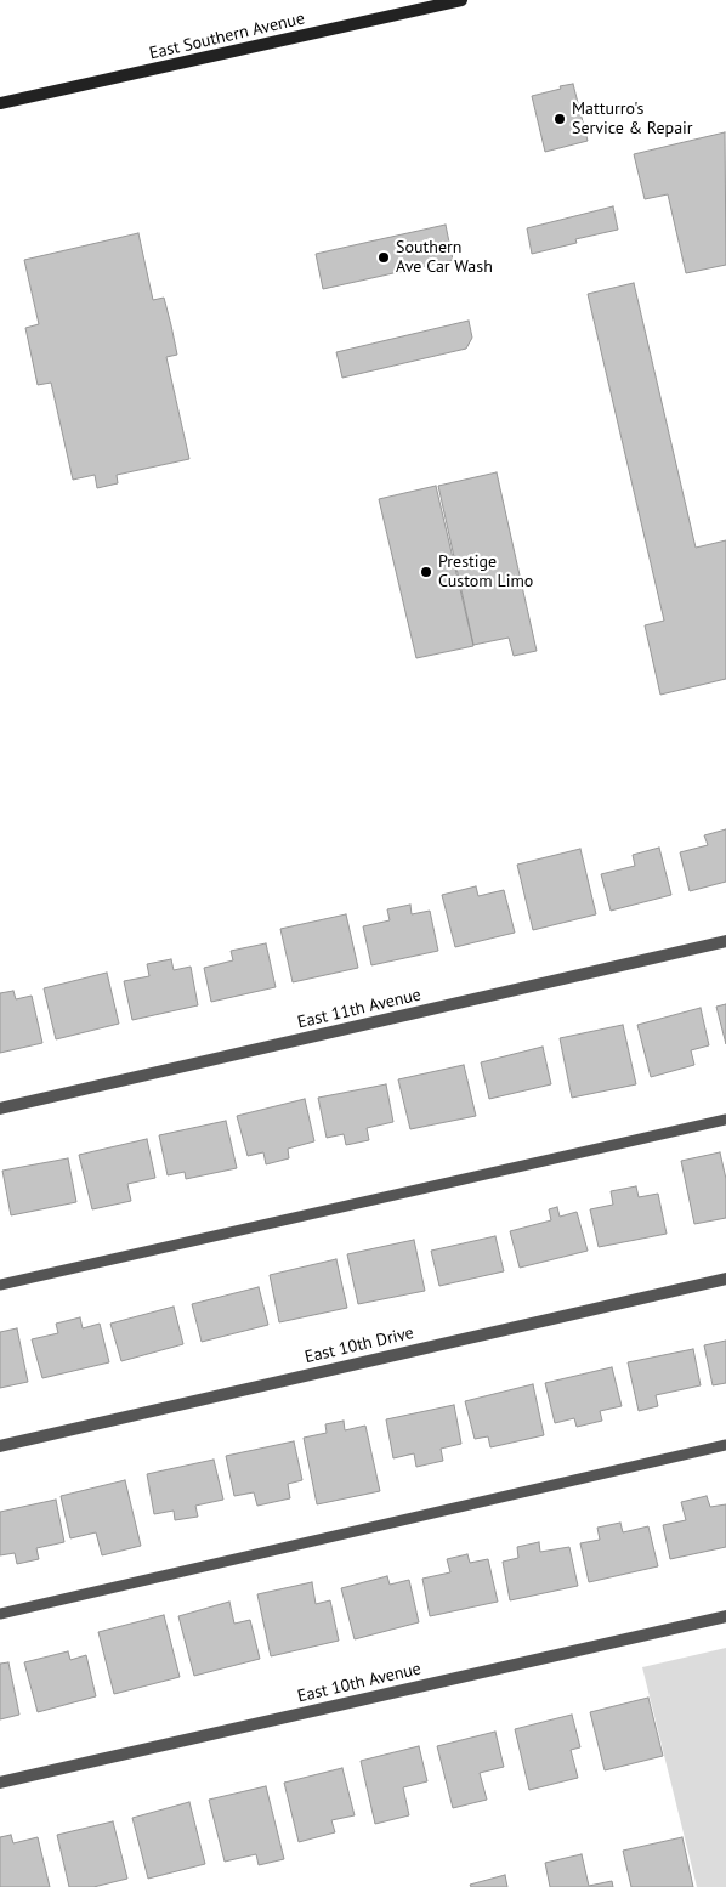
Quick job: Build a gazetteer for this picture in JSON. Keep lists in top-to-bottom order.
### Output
{
  "streets": {
    "main road": ["East Southern Avenue"],
    "street": ["East 11th Avenue", "East 10th Drive", "East 10th Avenue"]
  },
  "places": ["Matturro's Service & Repair", "Southern Ave Car Wash", "Prestige Custom Limo"]
}
